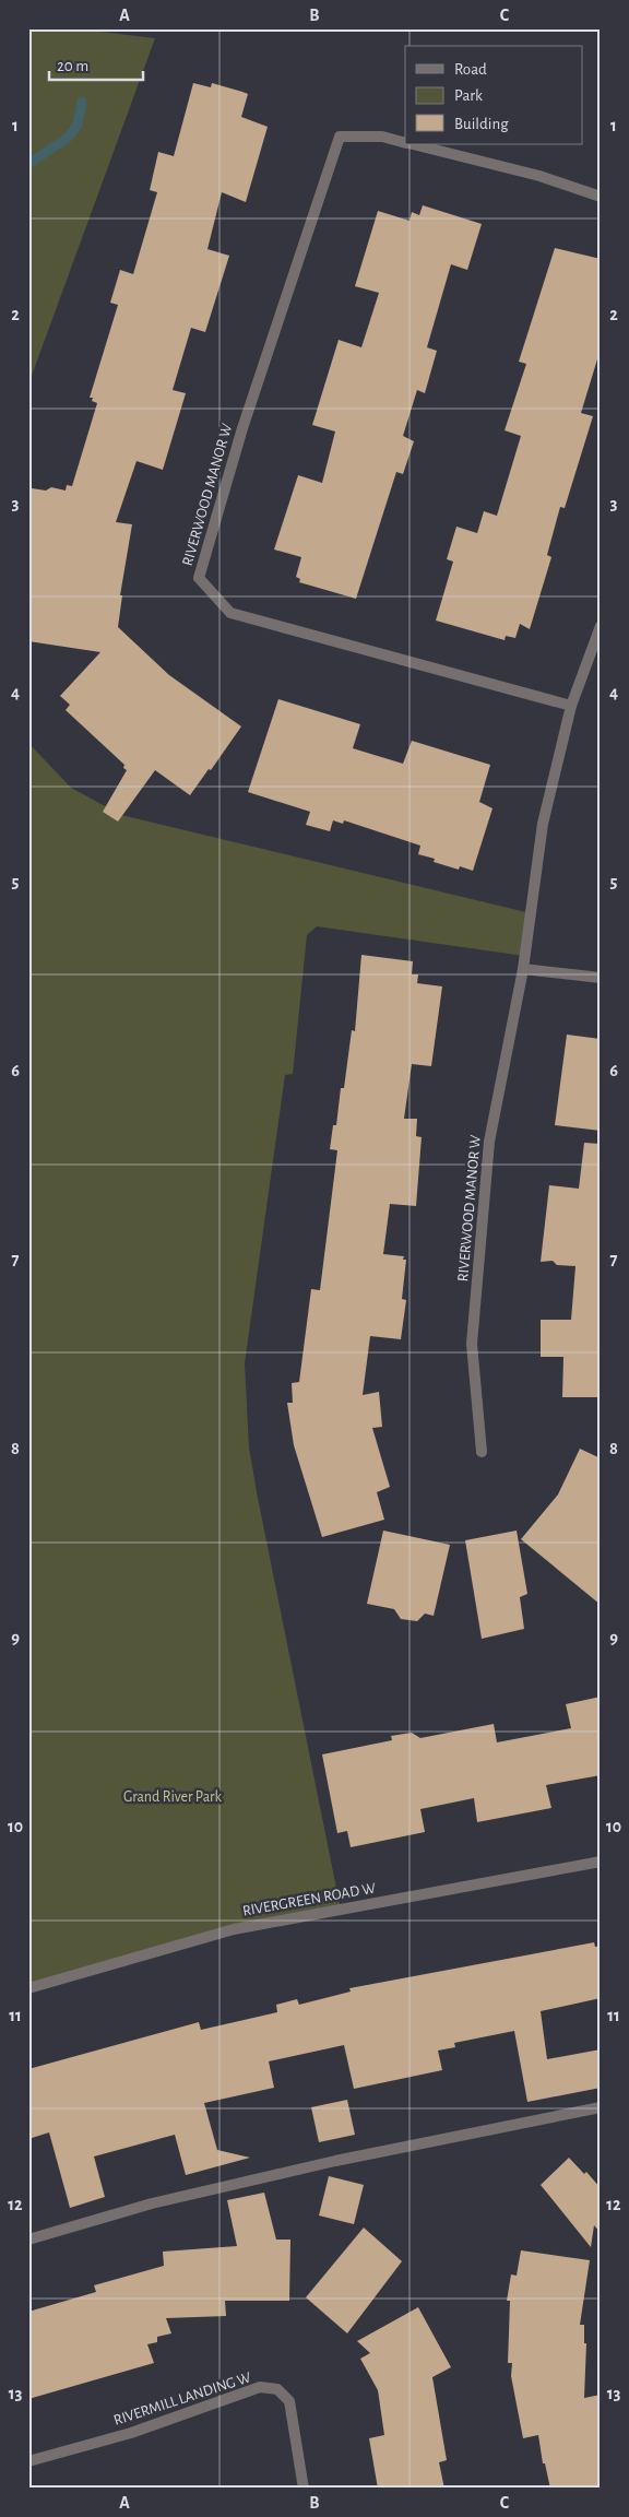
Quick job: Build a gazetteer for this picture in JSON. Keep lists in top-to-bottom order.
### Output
{
  "streets": {
    "street": ["RIVERWOOD MANOR W", "RIVERGREEN ROAD W", "RIVERMILL LANDING W"]
  },
  "parks": ["Grand River Park"],
  "legend": ["Road", "Park", "Building"],
  "scale_bar": "20 m",
  "grid": {
    "columns": ["A", "B", "C"],
    "rows": [
      "1",
      "2",
      "3",
      "4",
      "5",
      "6",
      "7",
      "8",
      "9",
      "10",
      "11",
      "12",
      "13"
    ]
  }
}
